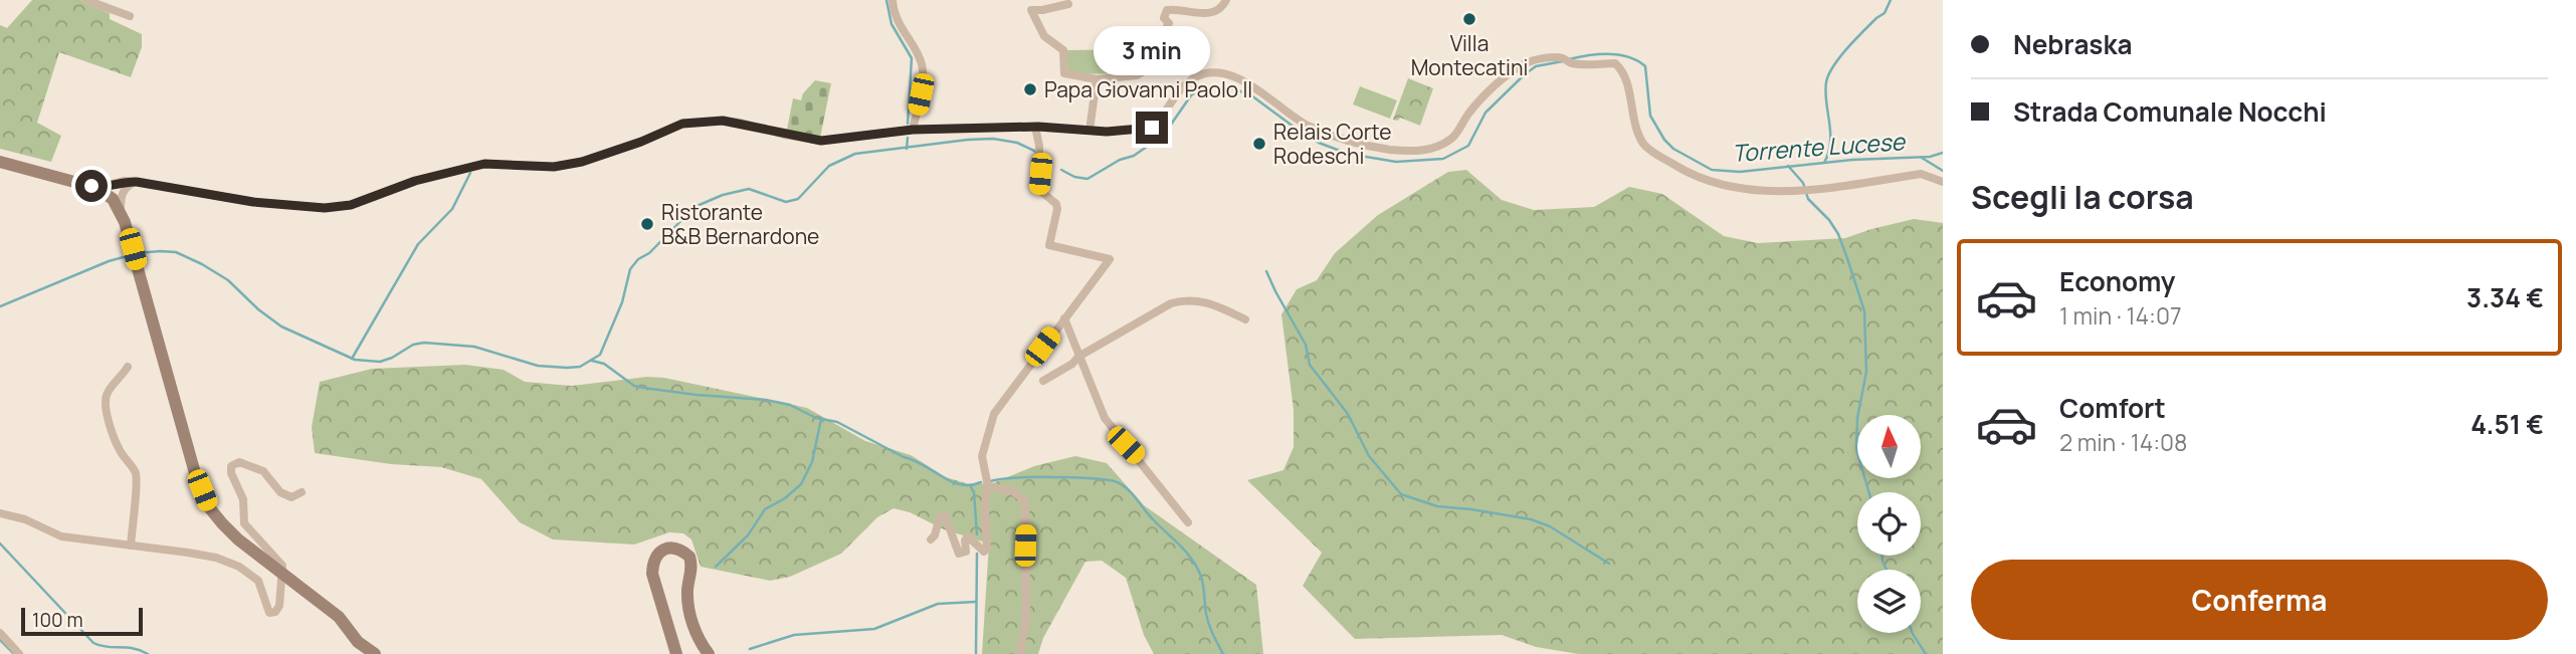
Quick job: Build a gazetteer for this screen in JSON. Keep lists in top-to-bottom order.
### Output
{
  "water": ["Torrente Lucese"],
  "places": [
    "Villa Montecatini",
    "Papa Giovanni Paolo II",
    "Relais Corte Rodeschi",
    "Ristorante B&B Bernardone"
  ],
  "scale_bar": "100 m",
  "north": "top",
  "page": {
    "banner": ["Nebraska", "Strada Comunale Nocchi"],
    "bubble": "3 min",
    "heading": "Scegli la corsa",
    "list": [
      {
        "name": "Economy",
        "note": "1 min · 14:07",
        "value": "3.34 €"
      },
      {
        "name": "Comfort",
        "note": "2 min · 14:08",
        "value": "4.51 €"
      }
    ],
    "buttons": "Conferma",
    "scale": "100 m"
  }
}
